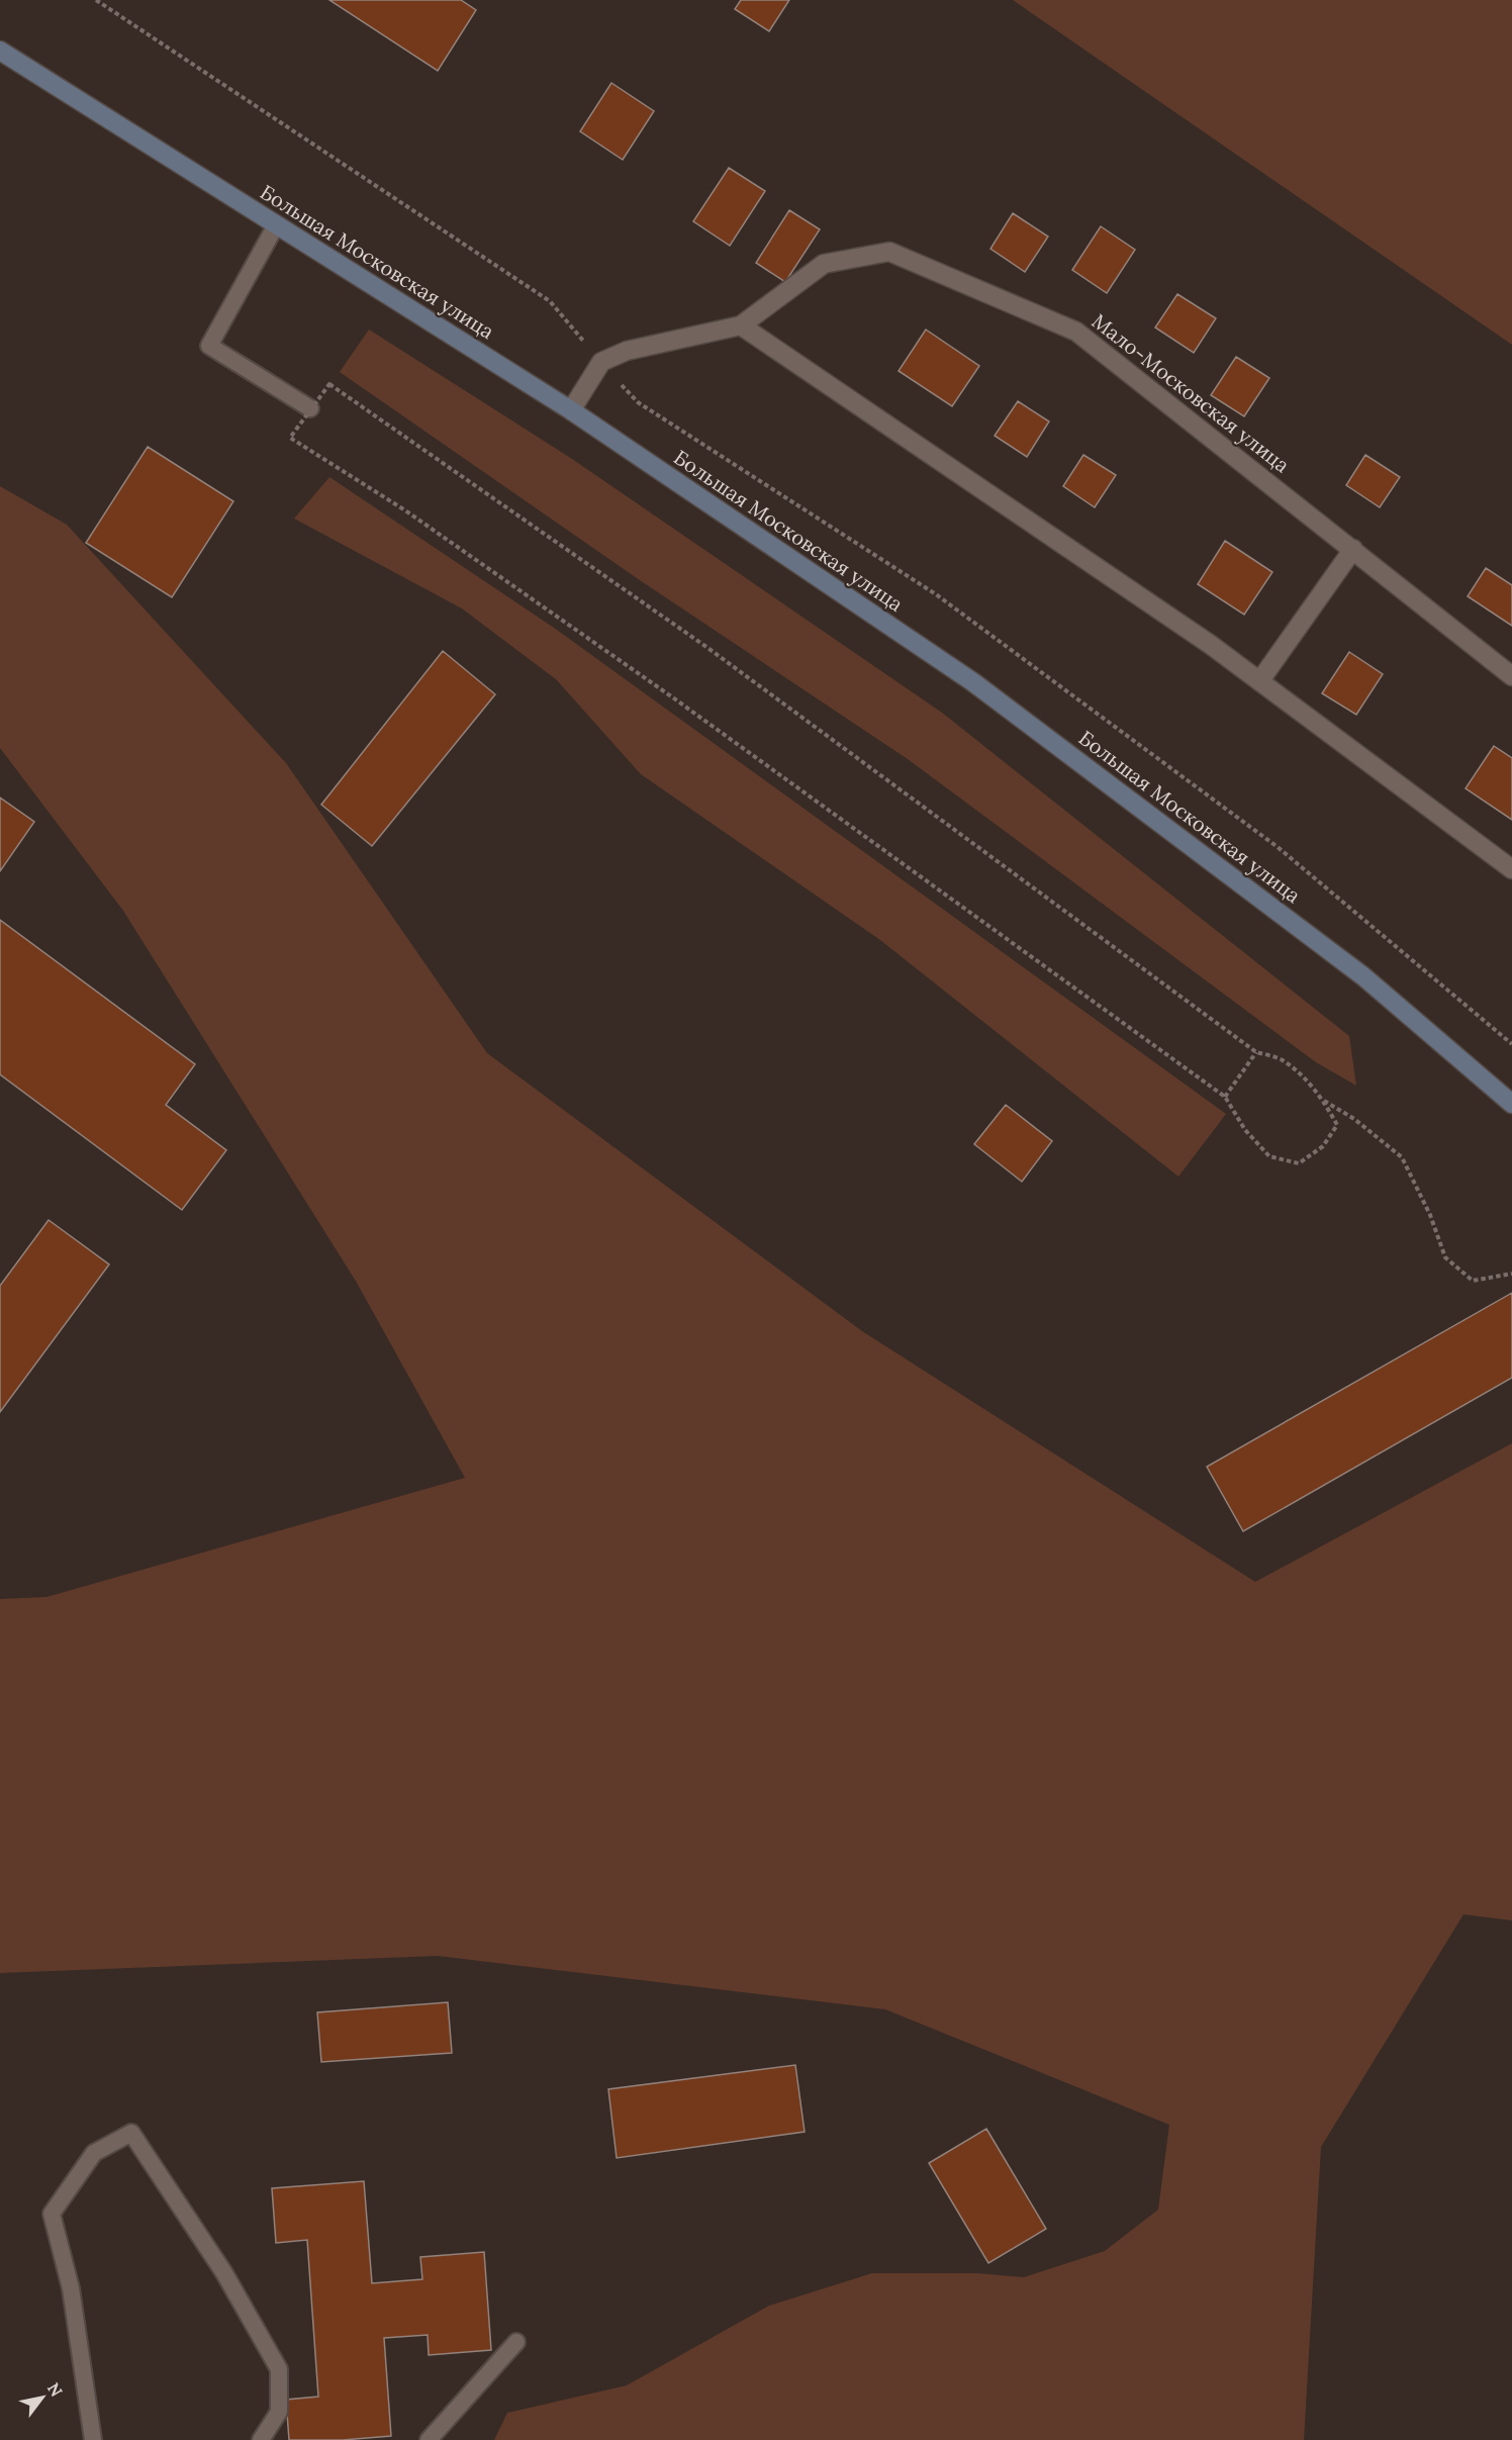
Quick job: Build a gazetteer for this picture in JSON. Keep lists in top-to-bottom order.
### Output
{
  "streets": {
    "main road": ["Большая Московская улица"],
    "street": ["Мало-Московская улица"]
  },
  "north": "top right"
}
